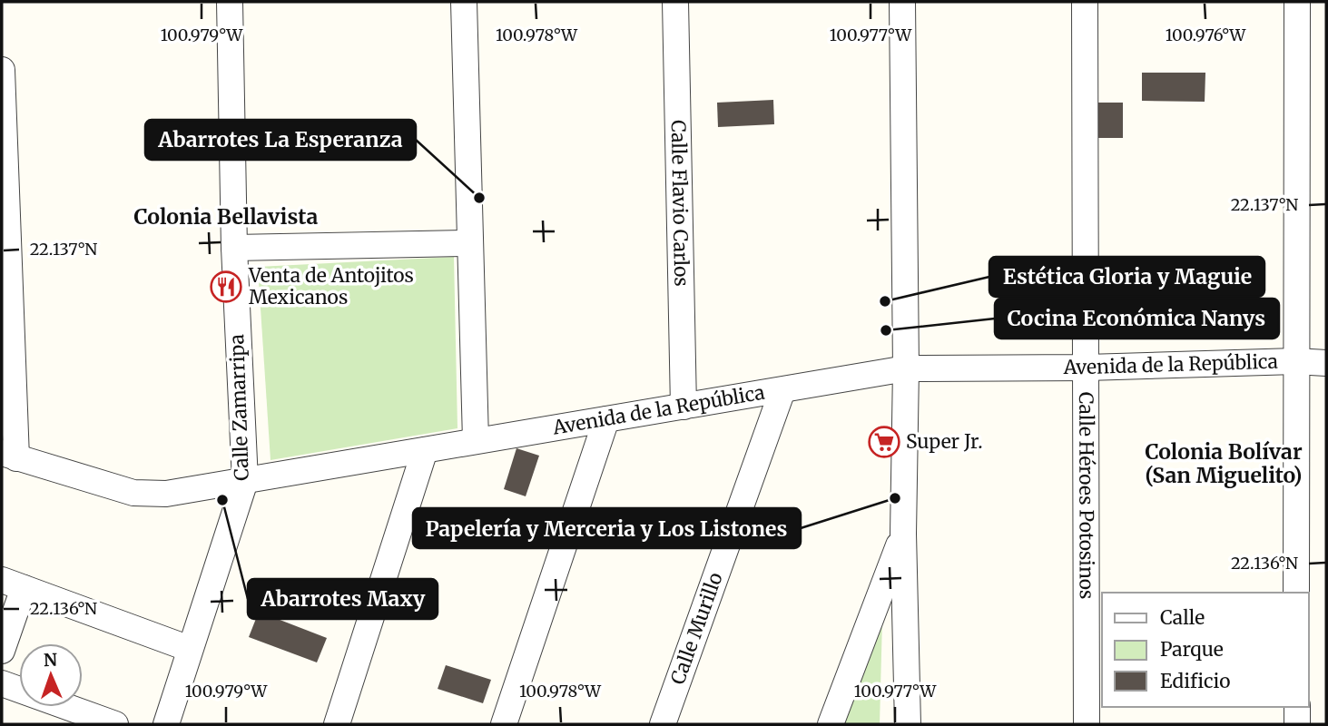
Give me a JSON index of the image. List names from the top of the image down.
{
  "streets": {
    "street": [
      "Calle Flavio Carlos",
      "Avenida de la República",
      "Calle Zamarripa",
      "Calle Héroes Potosinos",
      "Calle Murillo"
    ]
  },
  "crossings": [
    ["Calle Flavio Carlos", "Avenida de la República"],
    ["Avenida de la República", "Calle Zamarripa"],
    ["Avenida de la República", "Calle Héroes Potosinos"],
    ["Avenida de la República", "Calle Murillo"]
  ],
  "districts": ["Colonia Bellavista", "Colonia Bolívar (San Miguelito)"],
  "places": {
    "other": [
      "Abarrotes La Esperanza",
      "Estética Gloria y Maguie",
      "Cocina Económica Nanys",
      "Papelería y Merceria y Los Listones",
      "Abarrotes Maxy"
    ],
    "restaurant": ["Venta de Antojitos Mexicanos"],
    "supermarket": ["Super Jr."]
  },
  "legend": ["Calle", "Parque", "Edificio"],
  "north": "top",
  "coordinates": [
    "100.979°W",
    "100.978°W",
    "100.977°W",
    "100.976°W",
    "22.137°N",
    "22.136°N"
  ]
}
